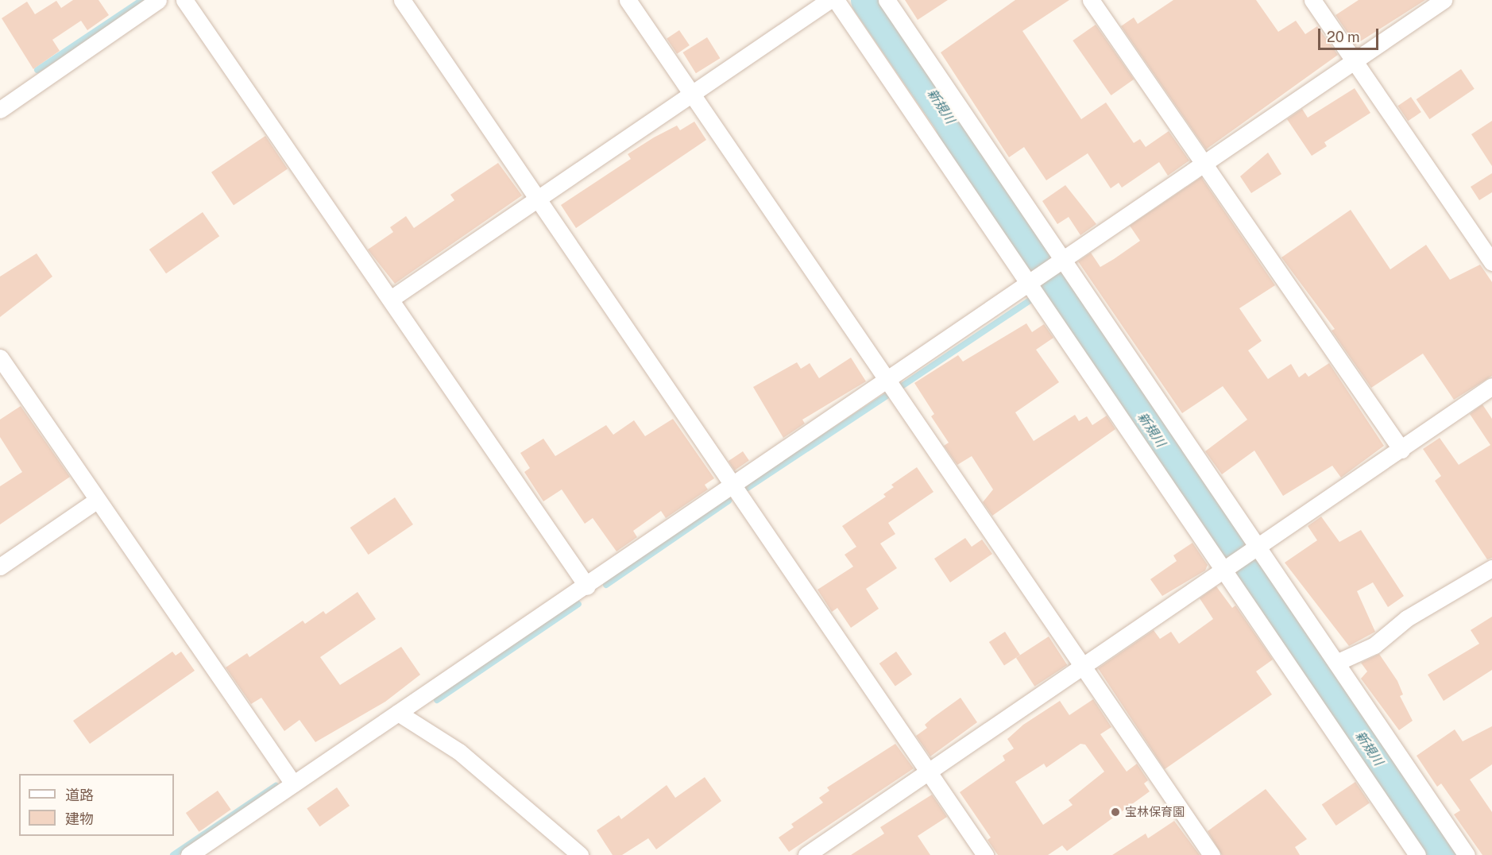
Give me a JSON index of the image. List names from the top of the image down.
{
  "water": ["新規川"],
  "places": ["宝林保育園"],
  "legend": ["道路", "建物"],
  "scale_bar": "20 m"
}
